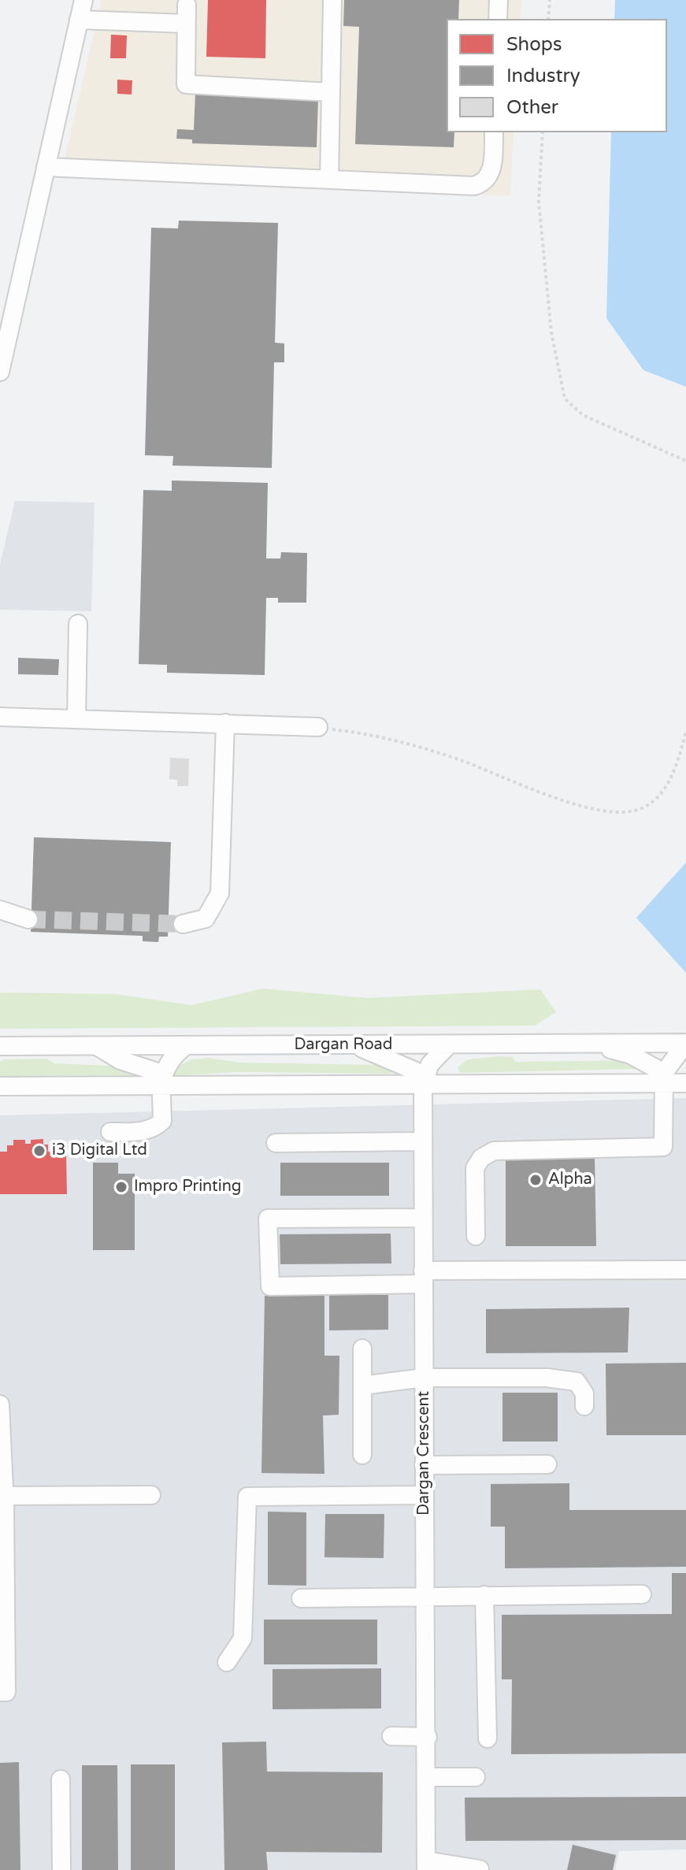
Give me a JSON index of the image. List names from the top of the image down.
{
  "streets": {
    "street": ["Dargan Road", "Dargan Crescent"]
  },
  "places": ["i3 Digital Ltd", "Alpha", "Impro Printing"],
  "legend": ["Shops", "Industry", "Other"]
}
